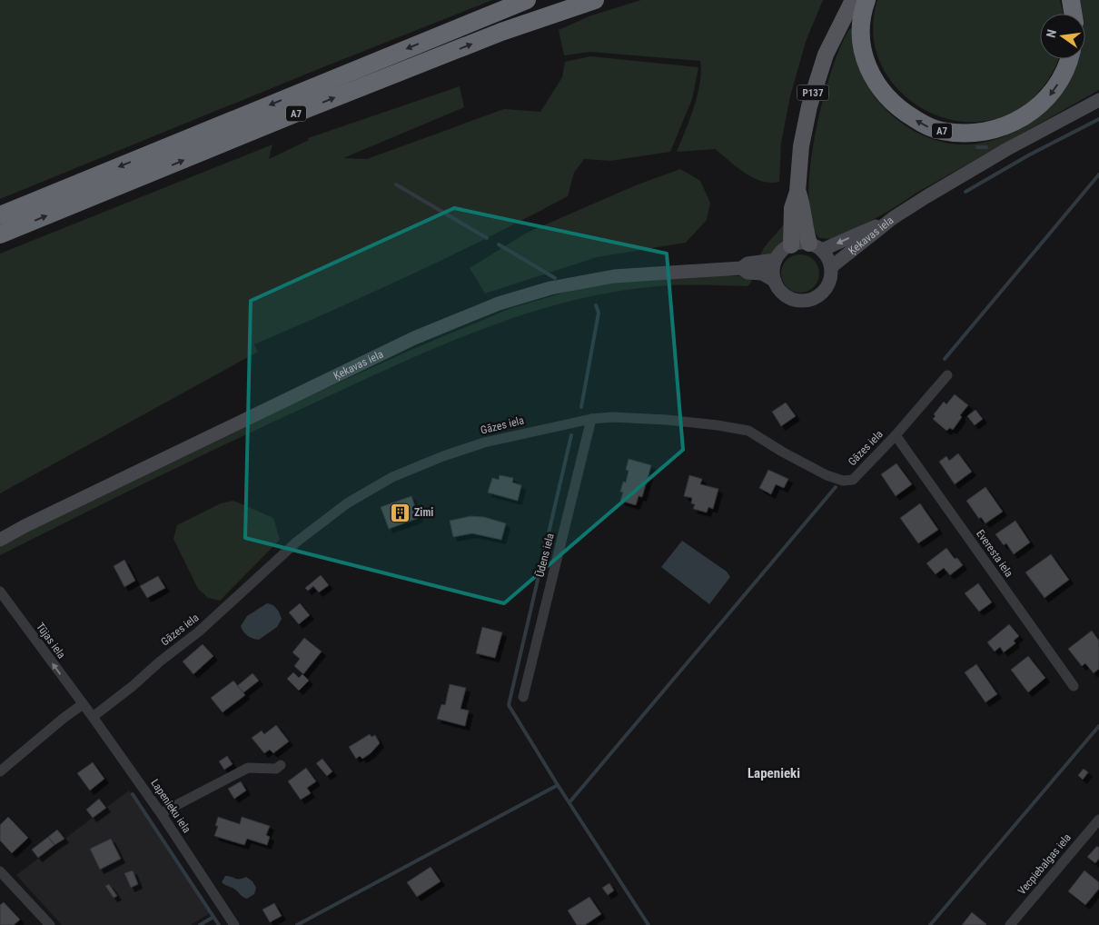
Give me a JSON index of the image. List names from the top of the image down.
{
  "streets": {
    "highway": ["A7"],
    "main road": ["P137", "Ķekavas iela"],
    "street": [
      "Gāzes iela",
      "Everesta iela",
      "Ūdens iela",
      "Tūjas iela",
      "Lapenieku iela",
      "Vecpiebalgas iela"
    ]
  },
  "crossings": [
    ["P137", "Ķekavas iela"],
    ["Gāzes iela", "Everesta iela"],
    ["Gāzes iela", "Ūdens iela"],
    ["Gāzes iela", "Lapenieku iela"],
    ["Tūjas iela", "Lapenieku iela"]
  ],
  "one_way": ["Tūjas iela"],
  "districts": ["Lapenieki"],
  "places": {
    "building": ["Zimi"]
  },
  "north": "left"
}
